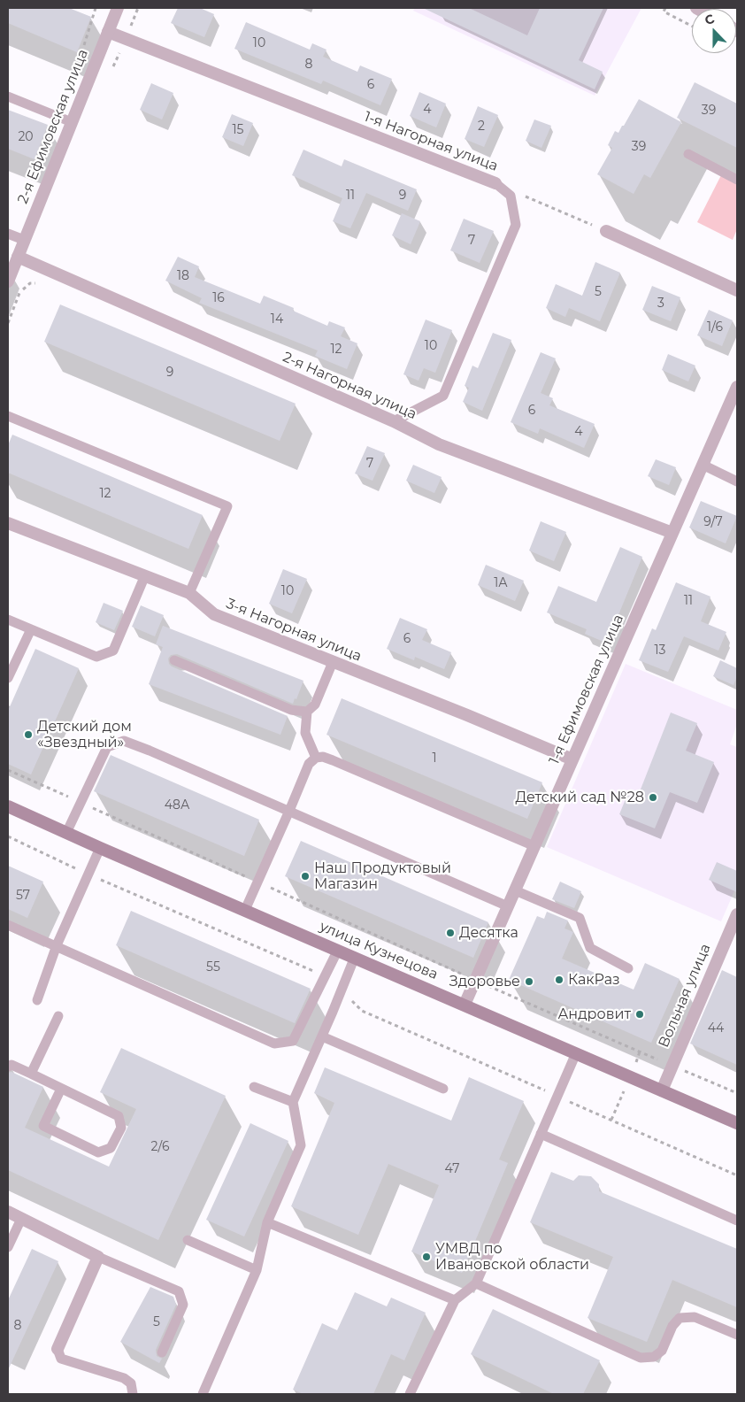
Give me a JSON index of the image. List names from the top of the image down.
{
  "streets": {
    "main road": ["улица Кузнецова"],
    "street": [
      "2-я Ефимовская улица",
      "1-я Нагорная улица",
      "2-я Нагорная улица",
      "3-я Нагорная улица",
      "1-я Ефимовская улица",
      "Вольная улица"
    ]
  },
  "crossings": [
    ["2-я Ефимовская улица", "1-я Нагорная улица"],
    ["2-я Ефимовская улица", "2-я Нагорная улица"],
    ["2-я Нагорная улица", "1-я Ефимовская улица"],
    ["3-я Нагорная улица", "1-я Ефимовская улица"],
    ["1-я Ефимовская улица", "улица Кузнецова"],
    ["улица Кузнецова", "Вольная улица"]
  ],
  "places": [
    "Детский дом «Звездный»",
    "Детский сад №28",
    "Наш Продуктовый Магазин",
    "Десятка",
    "КакРаз",
    "Здоровье",
    "Андровит",
    "УМВД по Ивановской области"
  ],
  "house_numbers": [
    "10",
    "8",
    "6",
    "4",
    "39",
    "2",
    "15",
    "20",
    "39",
    "11",
    "9",
    "7",
    "18",
    "5",
    "16",
    "3",
    "14",
    "1/6",
    "10",
    "12",
    "9",
    "6",
    "4",
    "7",
    "12",
    "9/7",
    "1А",
    "10",
    "11",
    "6",
    "13",
    "1",
    "48А",
    "57",
    "55",
    "44",
    "2/6",
    "47",
    "5",
    "8"
  ],
  "north": "top"
}
